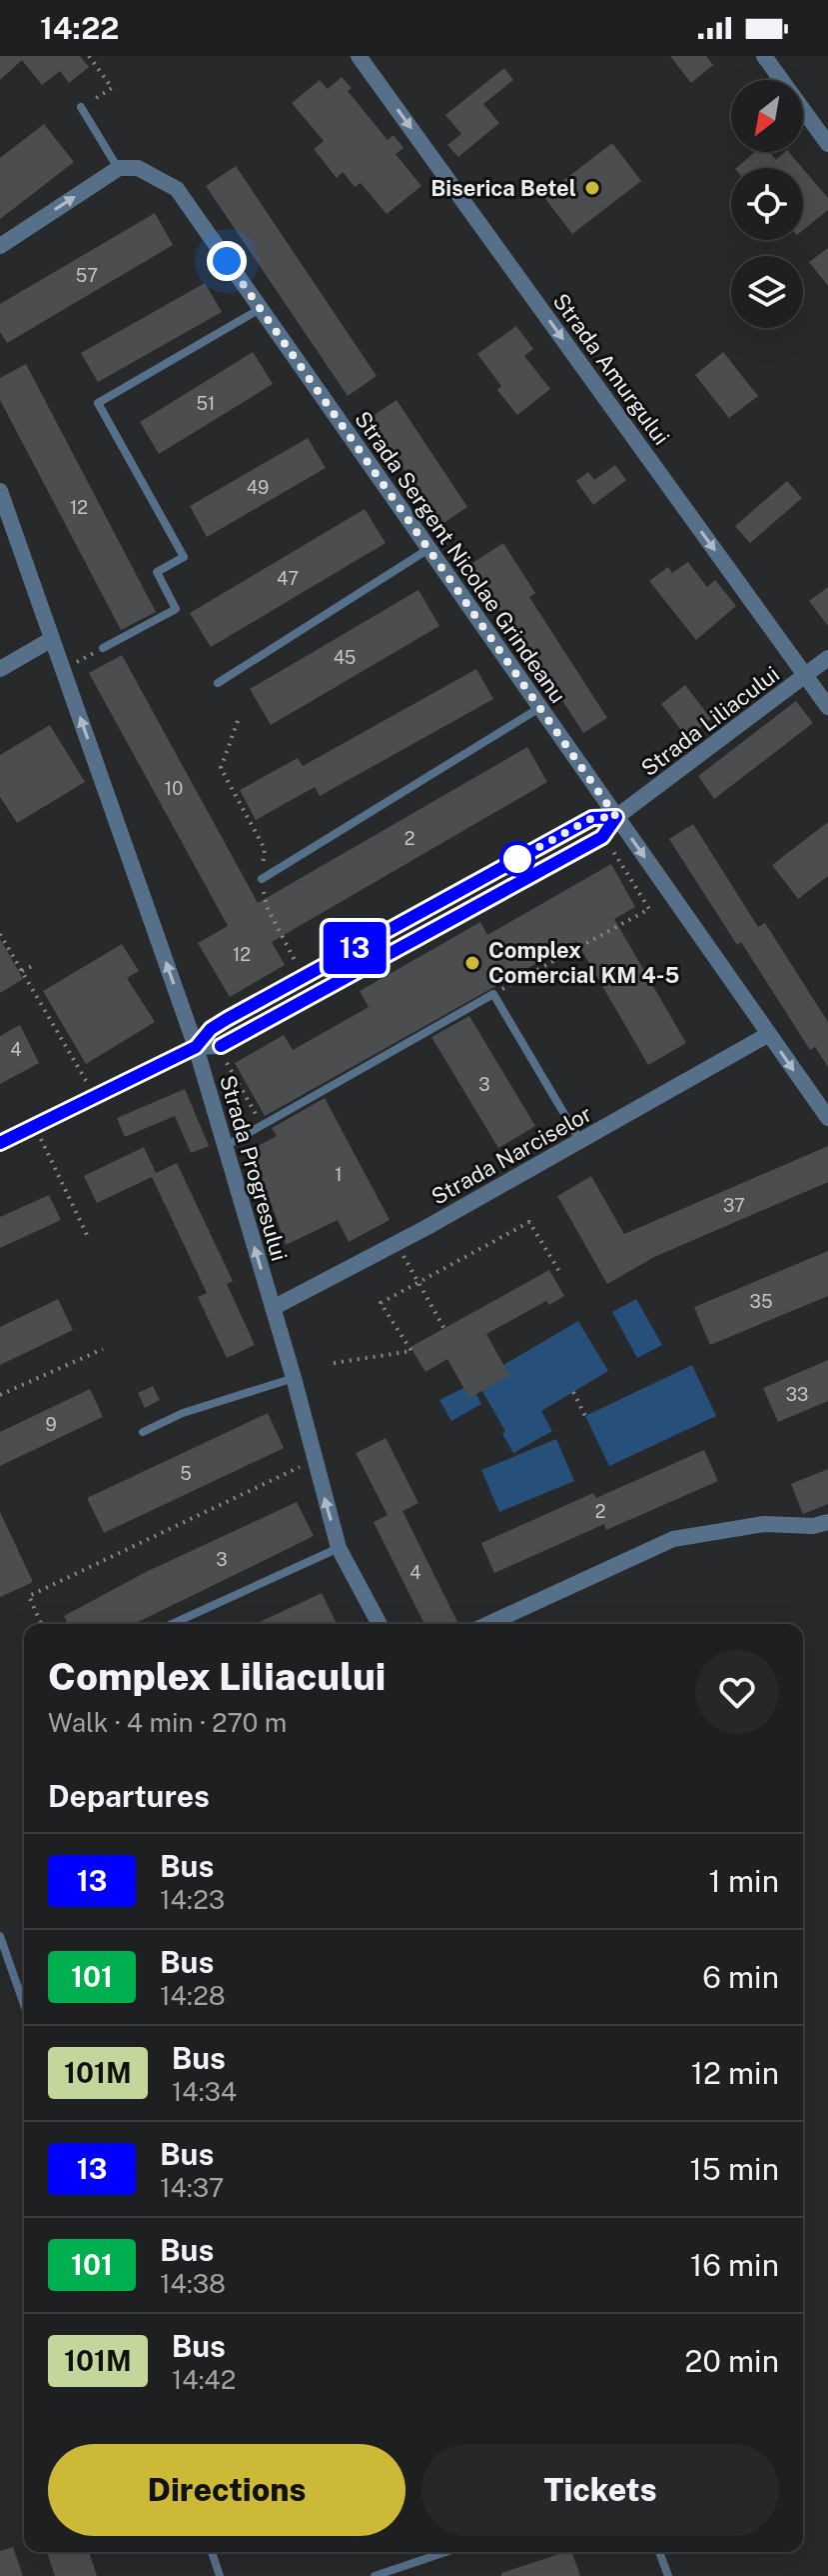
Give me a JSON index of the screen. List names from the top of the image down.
{
  "streets": {
    "street": [
      "Strada Amurgului",
      "Strada Sergent Nicolae Grindeanu",
      "Strada Liliacului",
      "Strada Narciselor",
      "Strada Progresului"
    ]
  },
  "crossings": [
    ["Strada Amurgului", "Strada Liliacului"],
    ["Strada Sergent Nicolae Grindeanu", "Strada Liliacului"],
    ["Strada Sergent Nicolae Grindeanu", "Strada Narciselor"],
    ["Strada Liliacului", "Strada Progresului"],
    ["Strada Narciselor", "Strada Progresului"]
  ],
  "one_way": ["Strada Amurgului", "Strada Progresului"],
  "places": ["Biserica Betel", "Complex Comercial KM 4-5"],
  "lines": ["bus line 13"],
  "house_numbers": [
    "57",
    "51",
    "49",
    "12",
    "47",
    "45",
    "10",
    "2",
    "12",
    "4",
    "3",
    "1",
    "37",
    "35",
    "33",
    "9",
    "5",
    "2",
    "3",
    "4"
  ],
  "north": "bottom left",
  "page": {
    "status": "14:22",
    "on_map": "13",
    "heading": [
      ["Complex Liliacului", "Walk · 4 min · 270 m"],
      "Departures"
    ],
    "list": [
      {
        "mark": "13",
        "name": "Bus",
        "note": "14:23",
        "value": "1 min"
      },
      {
        "mark": "101",
        "name": "Bus",
        "note": "14:28",
        "value": "6 min"
      },
      {
        "mark": "101M",
        "name": "Bus",
        "note": "14:34",
        "value": "12 min"
      },
      {
        "mark": "13",
        "name": "Bus",
        "note": "14:37",
        "value": "15 min"
      },
      {
        "mark": "101",
        "name": "Bus",
        "note": "14:38",
        "value": "16 min"
      },
      {
        "mark": "101M",
        "name": "Bus",
        "note": "14:42",
        "value": "20 min"
      }
    ],
    "buttons": ["Directions", "Tickets"]
  }
}
